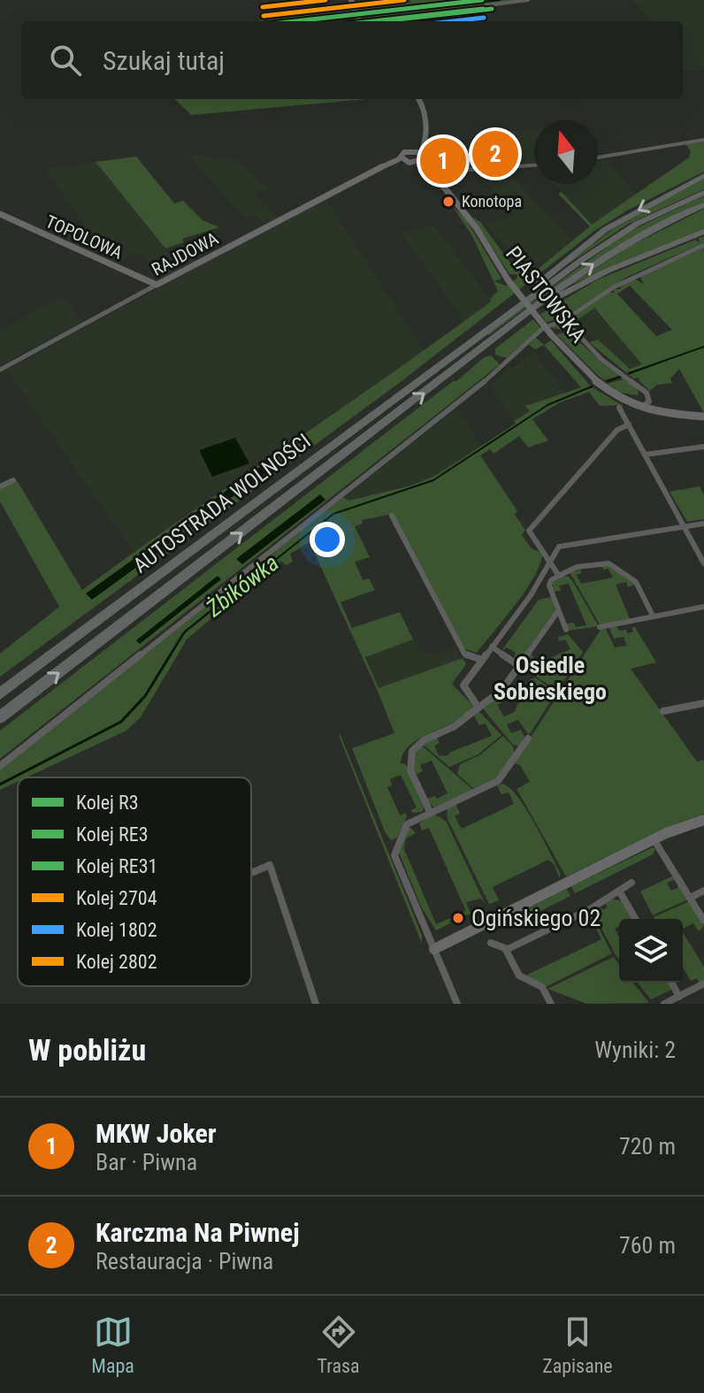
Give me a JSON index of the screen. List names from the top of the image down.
{
  "streets": {
    "highway": ["AUTOSTRADA WOLNOŚCI"],
    "street": ["TOPOLOWA", "RAJDOWA", "PIASTOWSKA"]
  },
  "crossings": [
    ["TOPOLOWA", "RAJDOWA"],
    ["RAJDOWA", "PIASTOWSKA"]
  ],
  "districts": ["Osiedle Sobieskiego"],
  "water": ["Żbikówka"],
  "places": ["Konotopa", "Ogińskiego 02"],
  "lines": [
    "rail line R3",
    "rail line 2704",
    "rail line 2802",
    "rail line RE3",
    "rail line RE31",
    "rail line 1802"
  ],
  "legend": [
    "Kolej R3",
    "Kolej RE3",
    "Kolej RE31",
    "Kolej 2704",
    "Kolej 1802",
    "Kolej 2802"
  ],
  "north": "top",
  "page": {
    "search": "Szukaj tutaj",
    "pins": ["2", "1"],
    "heading": ["W pobliżu", "Wyniki: 2"],
    "list": [
      {
        "mark": "1",
        "name": "MKW Joker",
        "note": "Bar · Piwna",
        "value": "720 m"
      },
      {
        "mark": "2",
        "name": "Karczma Na Piwnej",
        "note": "Restauracja · Piwna",
        "value": "760 m"
      }
    ],
    "nav": ["Mapa", "Trasa", "Zapisane"]
  }
}
